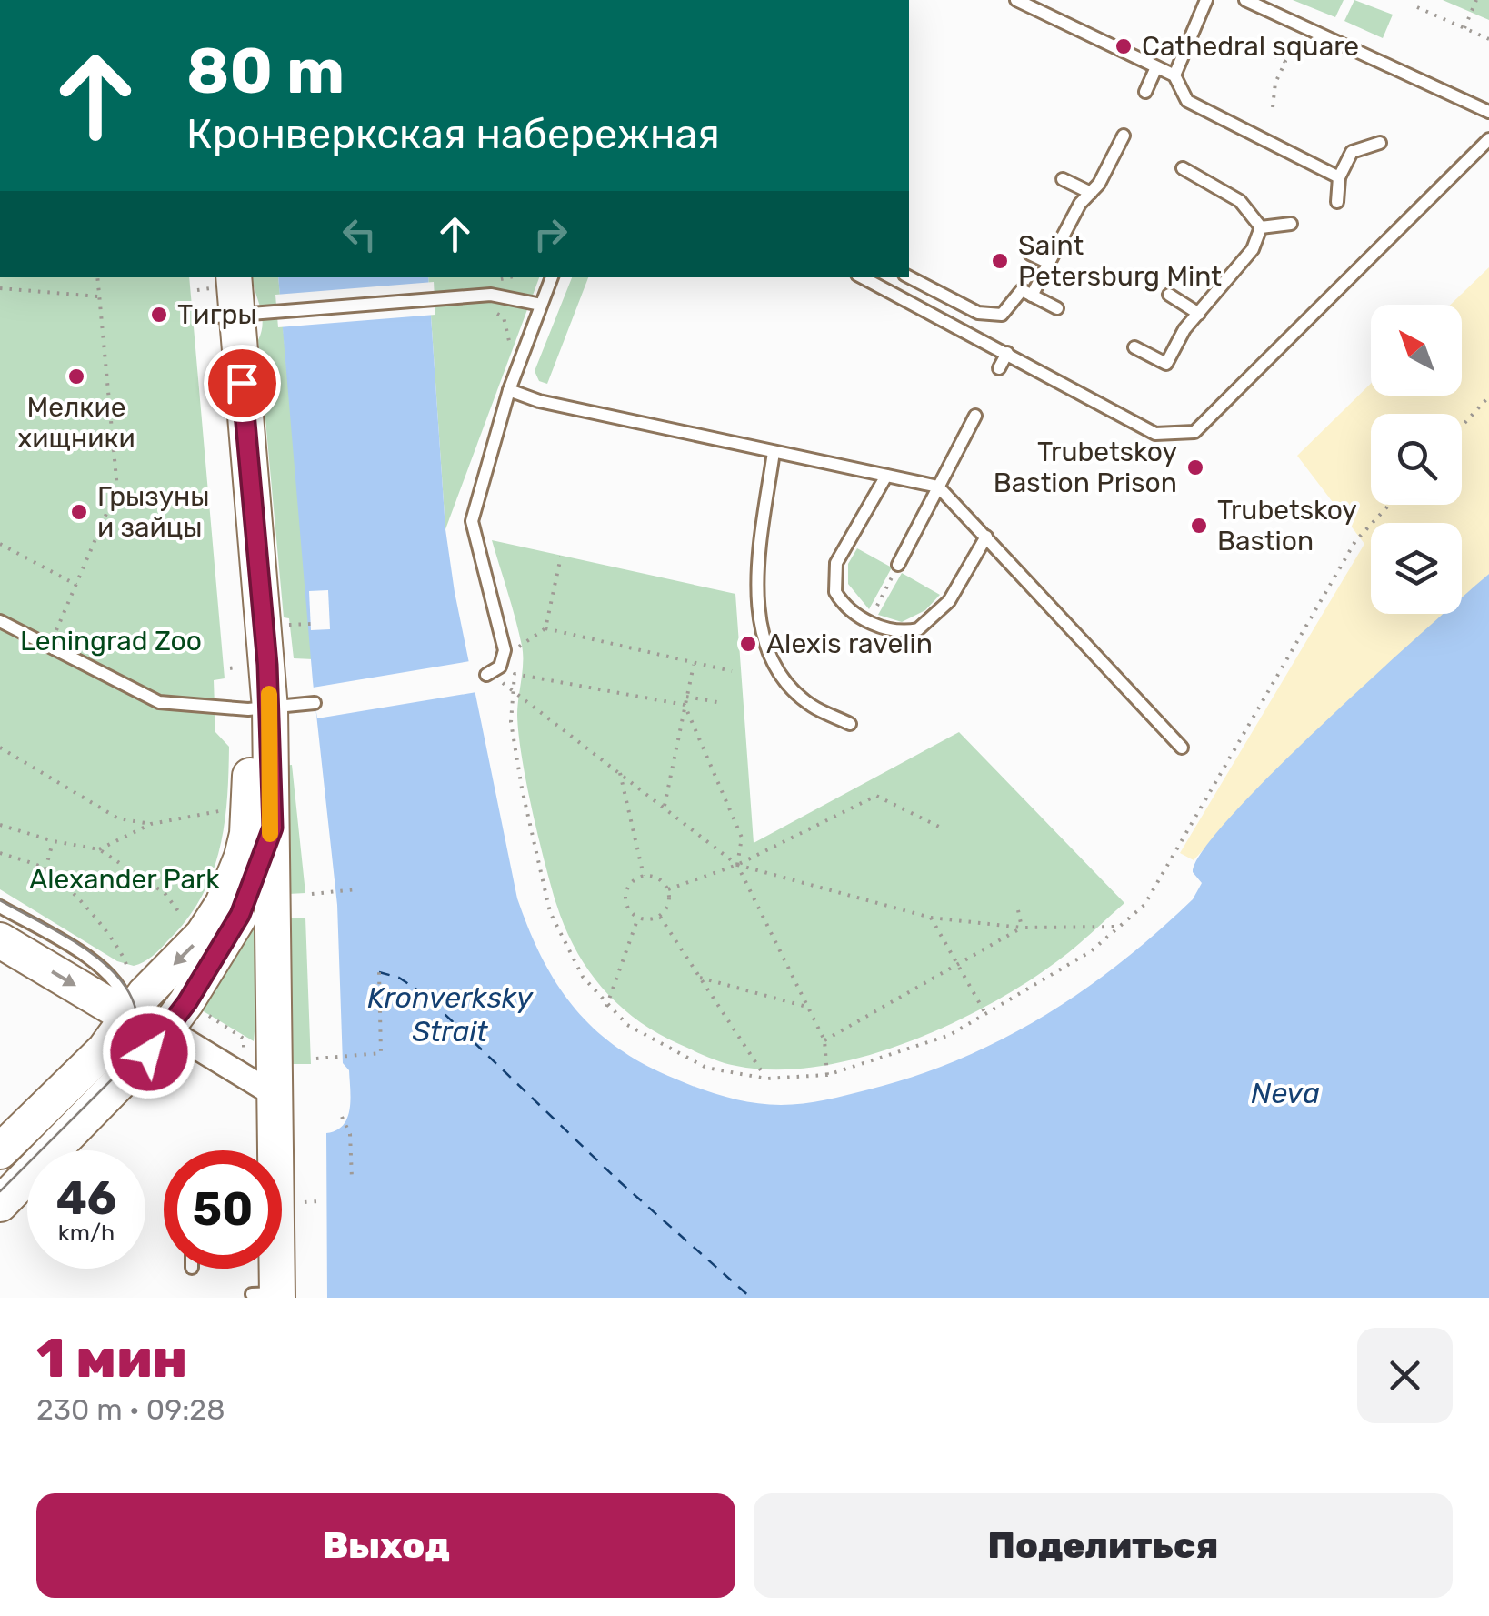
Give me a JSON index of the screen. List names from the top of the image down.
{
  "water": ["Kronverksky Strait", "Neva"],
  "parks": ["Leningrad Zoo", "Alexander Park"],
  "places": [
    "Cathedral square",
    "Saint Petersburg Mint",
    "Тигры",
    "Мелкие хищники",
    "Trubetskoy Bastion Prison",
    "Грызуны и зайцы",
    "Trubetskoy Bastion",
    "Alexis ravelin"
  ],
  "north": "top left",
  "page": {
    "turn": ["80 m", "Кронверкская набережная"],
    "speed": "46 km/h",
    "limit": "50",
    "heading": ["1 мин", "230 m · 09:28"],
    "buttons": ["Выход", "Поделиться"]
  }
}
